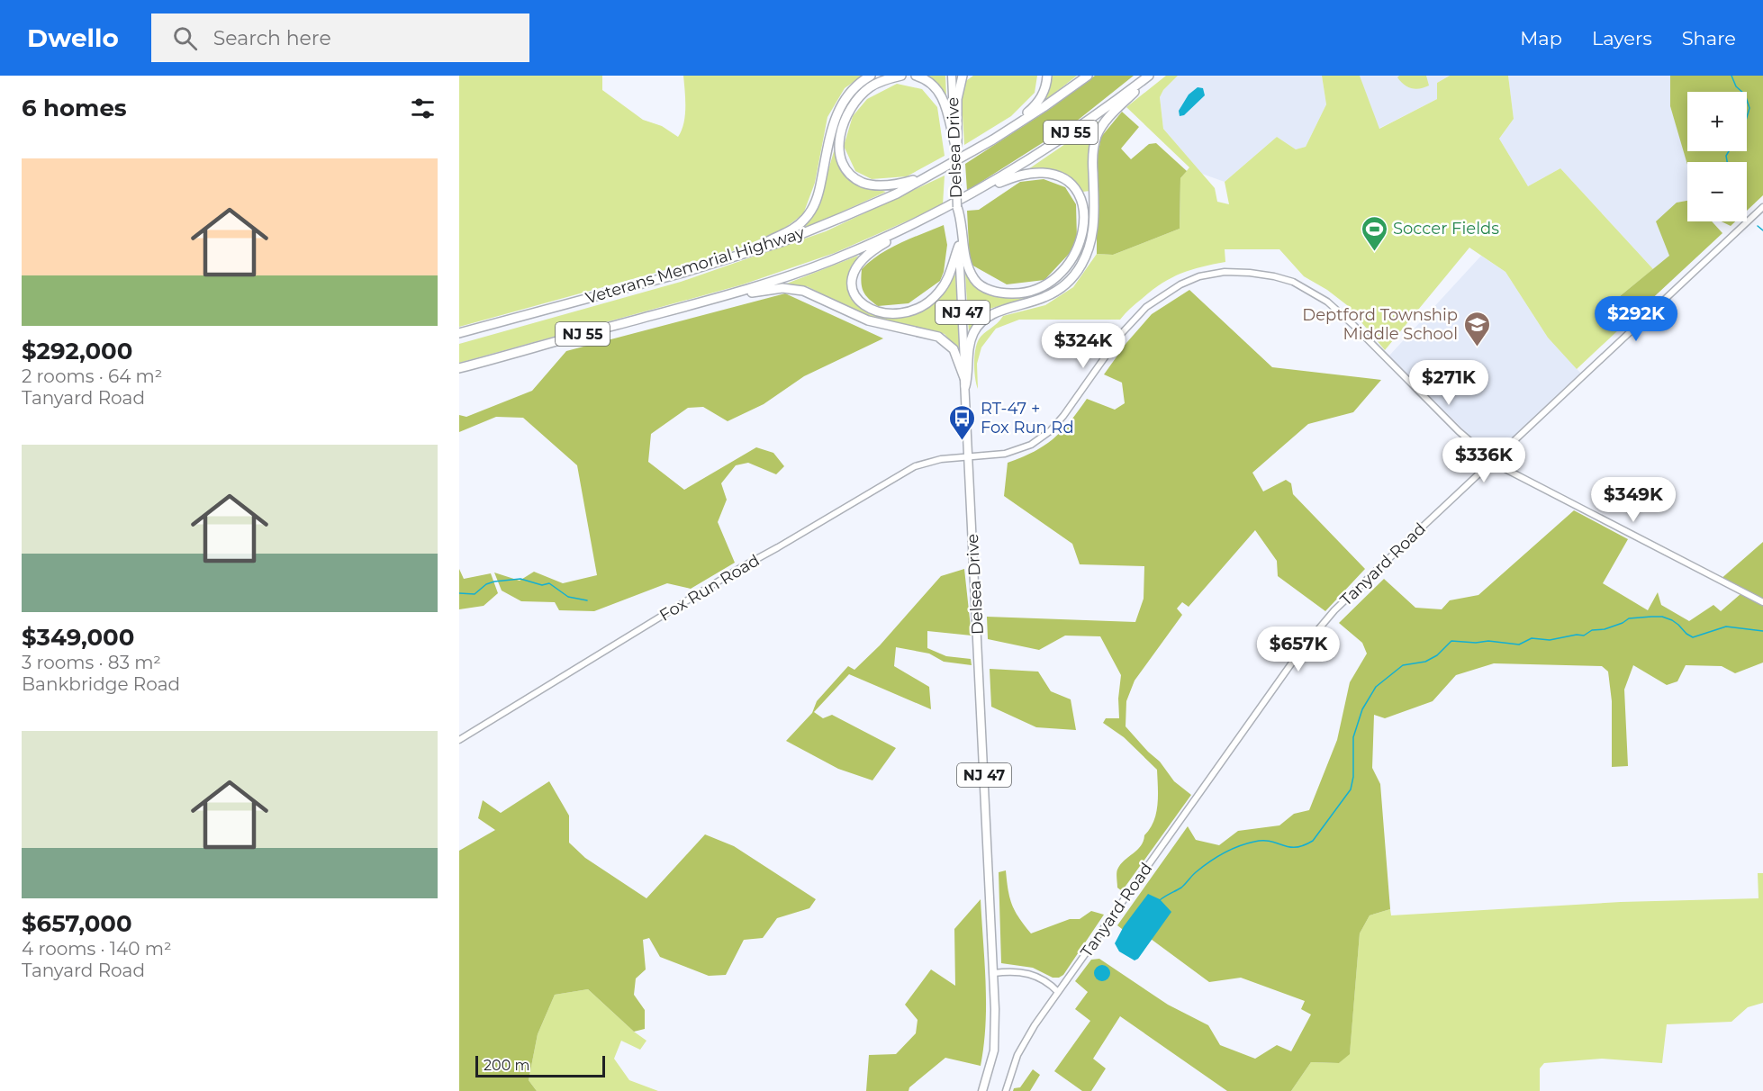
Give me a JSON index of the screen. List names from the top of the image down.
{
  "streets": {
    "highway": ["NJ 55", "Veterans Memorial Highway"],
    "main road": ["Delsea Drive", "NJ 47"],
    "street": ["Tanyard Road", "Fox Run Road"]
  },
  "crossings": [
    ["Delsea Drive", "Fox Run Road"],
    ["Tanyard Road", "Fox Run Road"]
  ],
  "places": {
    "sports": ["Soccer Fields"],
    "school or university": ["Deptford Township Middle School"],
    "bus stop": ["RT-47 + Fox Run Rd"]
  },
  "scale_bar": "200 m",
  "page": {
    "header": "Dwello",
    "search": "Search here",
    "nav": ["Map", "Layers", "Share"],
    "heading": "6 homes",
    "map_buttons": ["+", "−"],
    "list": [
      {
        "name": "$292,000",
        "note": "2 rooms · 64 m² · Tanyard Road"
      },
      {
        "name": "$349,000",
        "note": "3 rooms · 83 m² · Bankbridge Road"
      },
      {
        "name": "$657,000",
        "note": "4 rooms · 140 m² · Tanyard Road"
      }
    ],
    "price": [
      "$292K",
      "$324K",
      "$271K",
      "$336K",
      "$349K",
      "$657K"
    ],
    "scale": "200 m"
  }
}
